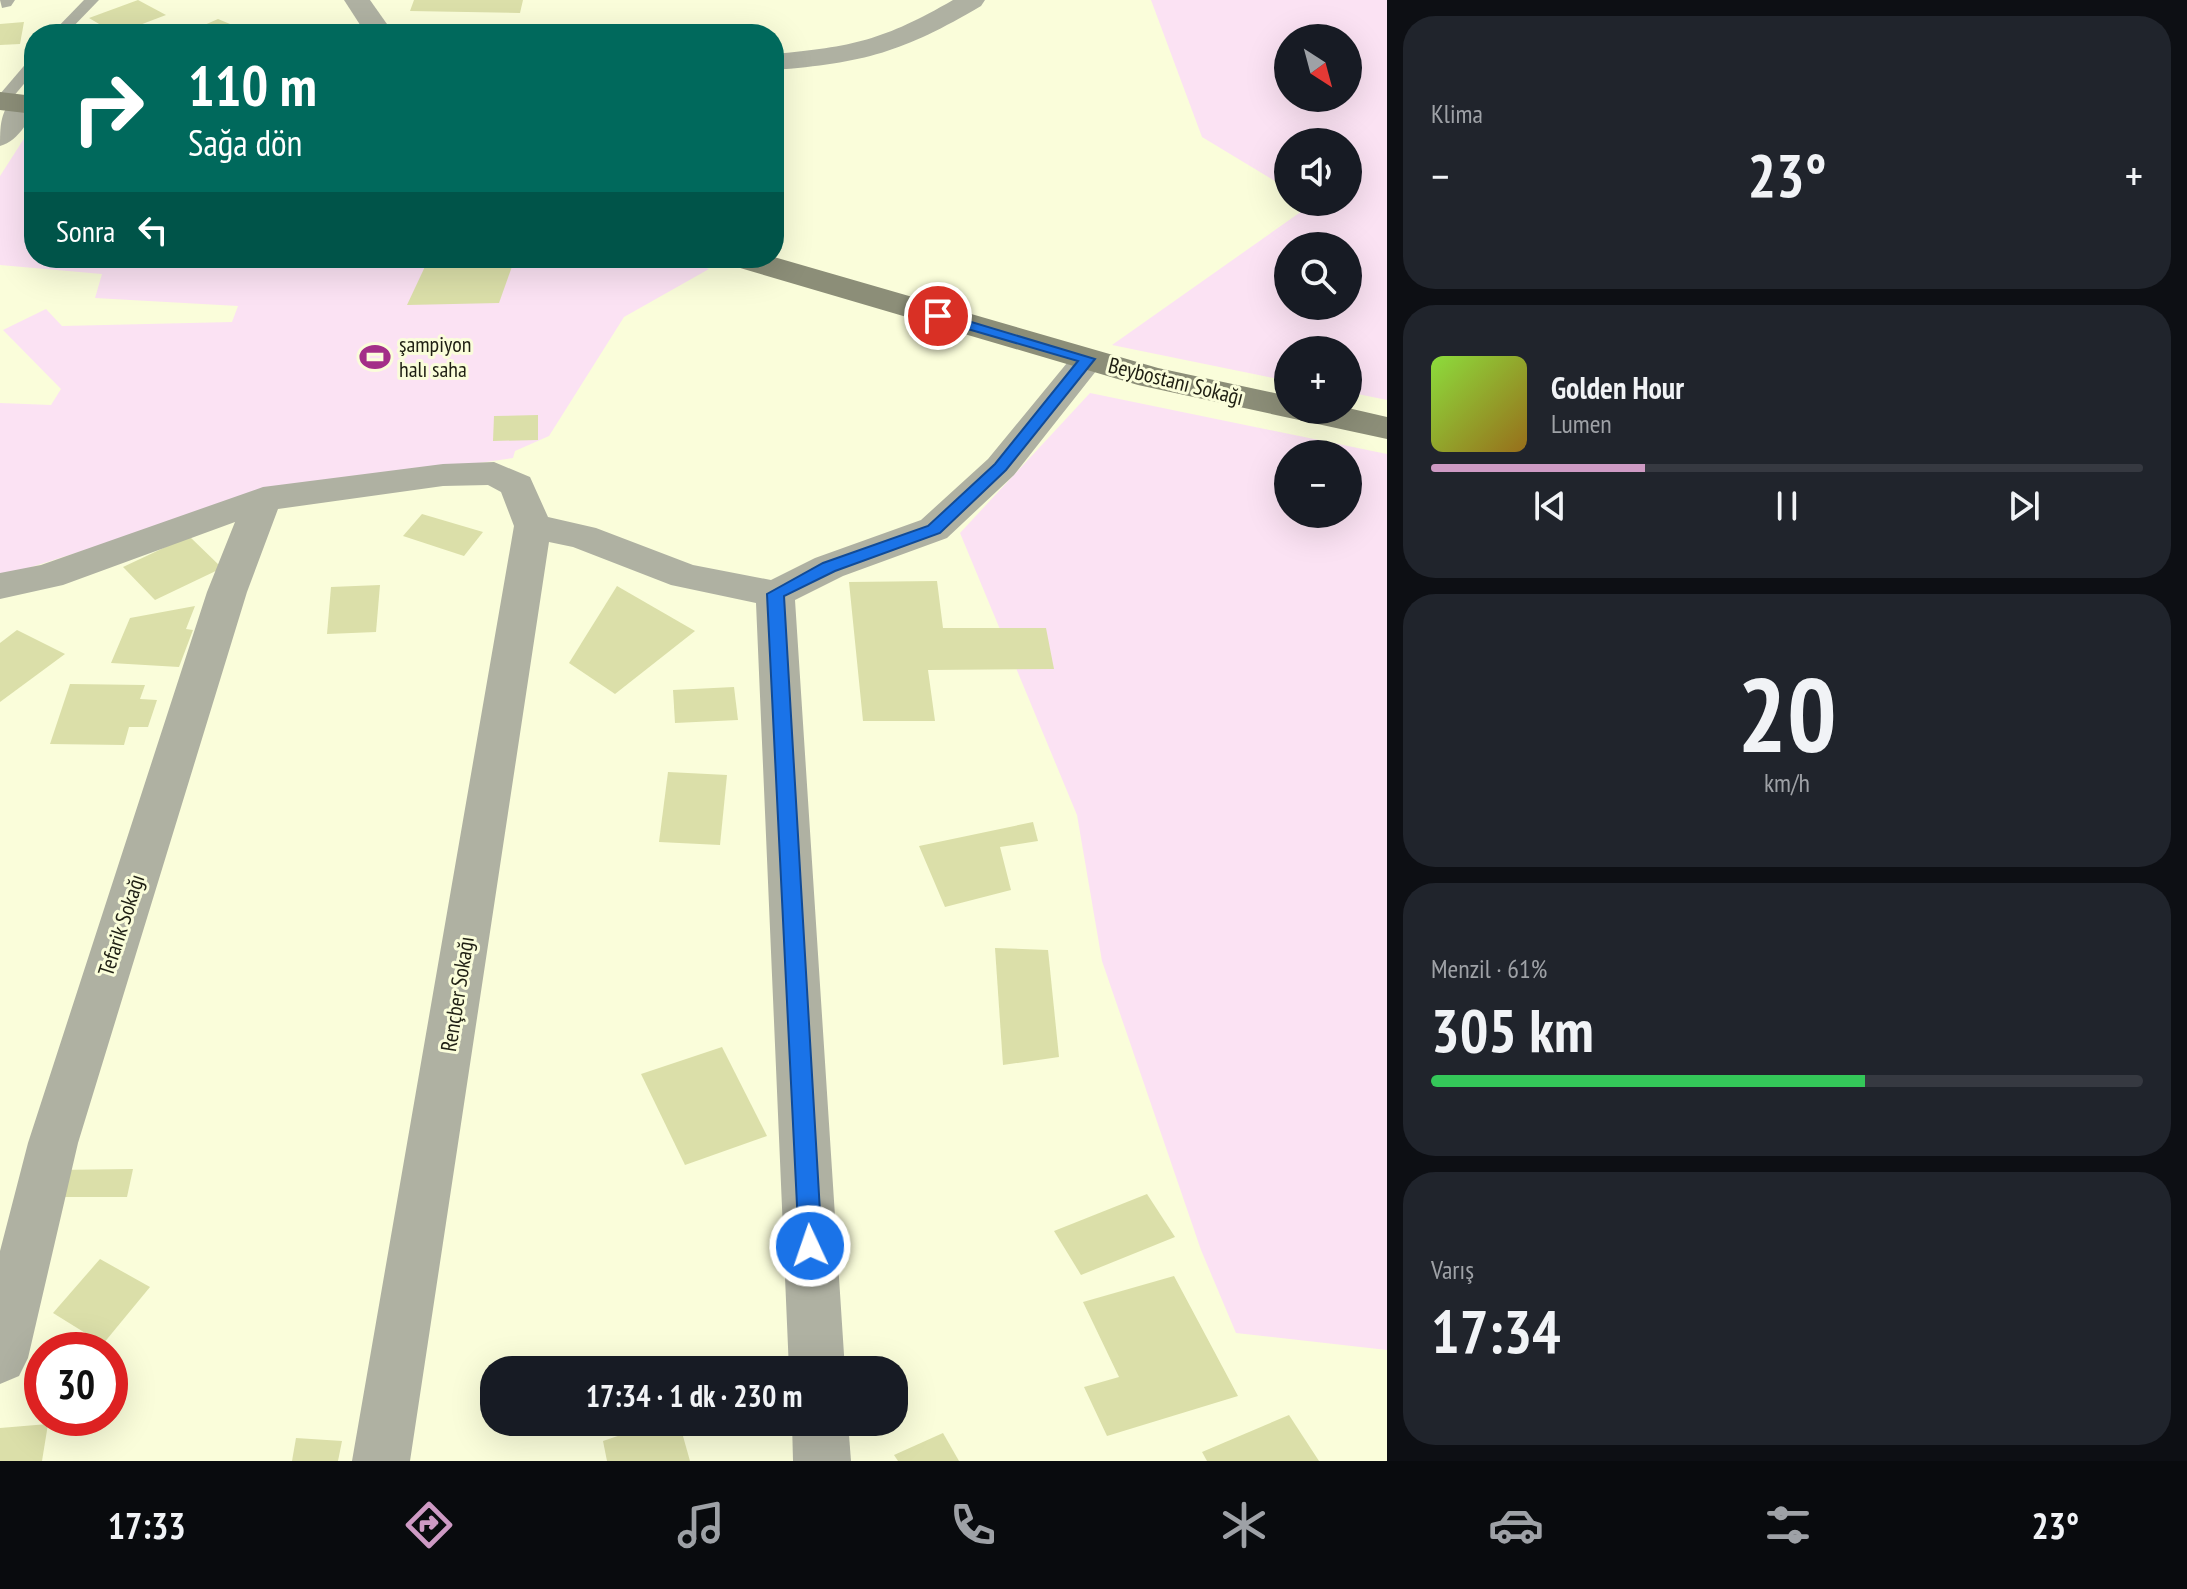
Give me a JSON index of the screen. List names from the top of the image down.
{
  "streets": {
    "street": ["Beybostanı Sokağı", "Tefarik Sokağı", "Rençber Sokağı"]
  },
  "places": {
    "sports": ["şampiyon halı saha"]
  },
  "north": "bottom right",
  "page": {
    "tile": [
      "Klima",
      ["20", "km/h"],
      ["Menzil · 61%", "305 km"],
      ["Varış", "17:34"]
    ],
    "map_buttons": ["+", "−"],
    "turn": ["110 m", "Sağa dön"],
    "heat": ["−", "23°", "+"],
    "then": "Sonra",
    "song": ["Golden Hour", "Lumen"],
    "limit": "30",
    "trip": "17:34 · 1 dk · 230 m",
    "tabs": ["17:33", "23°"]
  }
}
